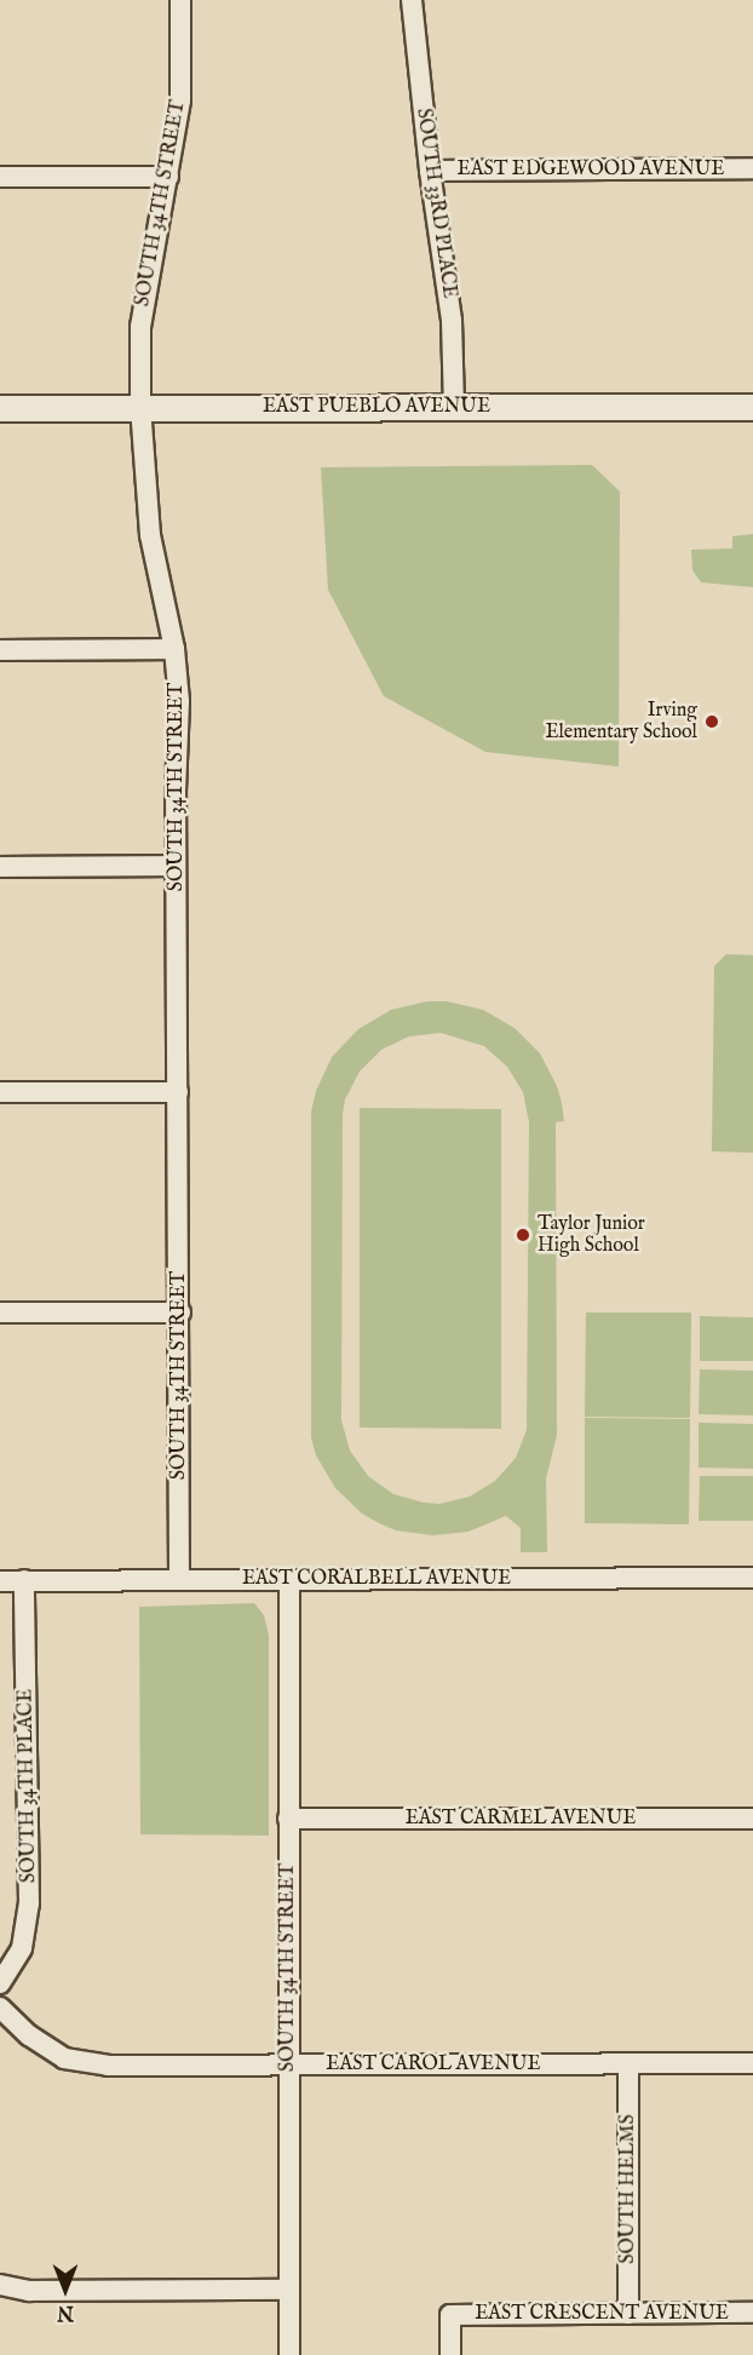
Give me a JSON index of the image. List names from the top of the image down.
{
  "streets": {
    "street": [
      "EAST EDGEWOOD AVENUE",
      "SOUTH 34TH STREET",
      "SOUTH 33RD PLACE",
      "EAST PUEBLO AVENUE",
      "EAST CORALBELL AVENUE",
      "SOUTH 34TH PLACE",
      "EAST CARMEL AVENUE",
      "EAST CAROL AVENUE",
      "SOUTH HELMS",
      "EAST CRESCENT AVENUE"
    ]
  },
  "crossings": [
    ["EAST EDGEWOOD AVENUE", "SOUTH 33RD PLACE"],
    ["SOUTH 34TH STREET", "EAST PUEBLO AVENUE"],
    ["SOUTH 34TH STREET", "EAST CORALBELL AVENUE"],
    ["SOUTH 34TH STREET", "EAST CARMEL AVENUE"],
    ["SOUTH 34TH STREET", "EAST CAROL AVENUE"],
    ["SOUTH 33RD PLACE", "EAST PUEBLO AVENUE"],
    ["EAST CORALBELL AVENUE", "SOUTH 34TH PLACE"],
    ["EAST CAROL AVENUE", "SOUTH HELMS"],
    ["SOUTH HELMS", "EAST CRESCENT AVENUE"]
  ],
  "places": ["Irving Elementary School", "Taylor Junior High School"],
  "north": "bottom"
}
